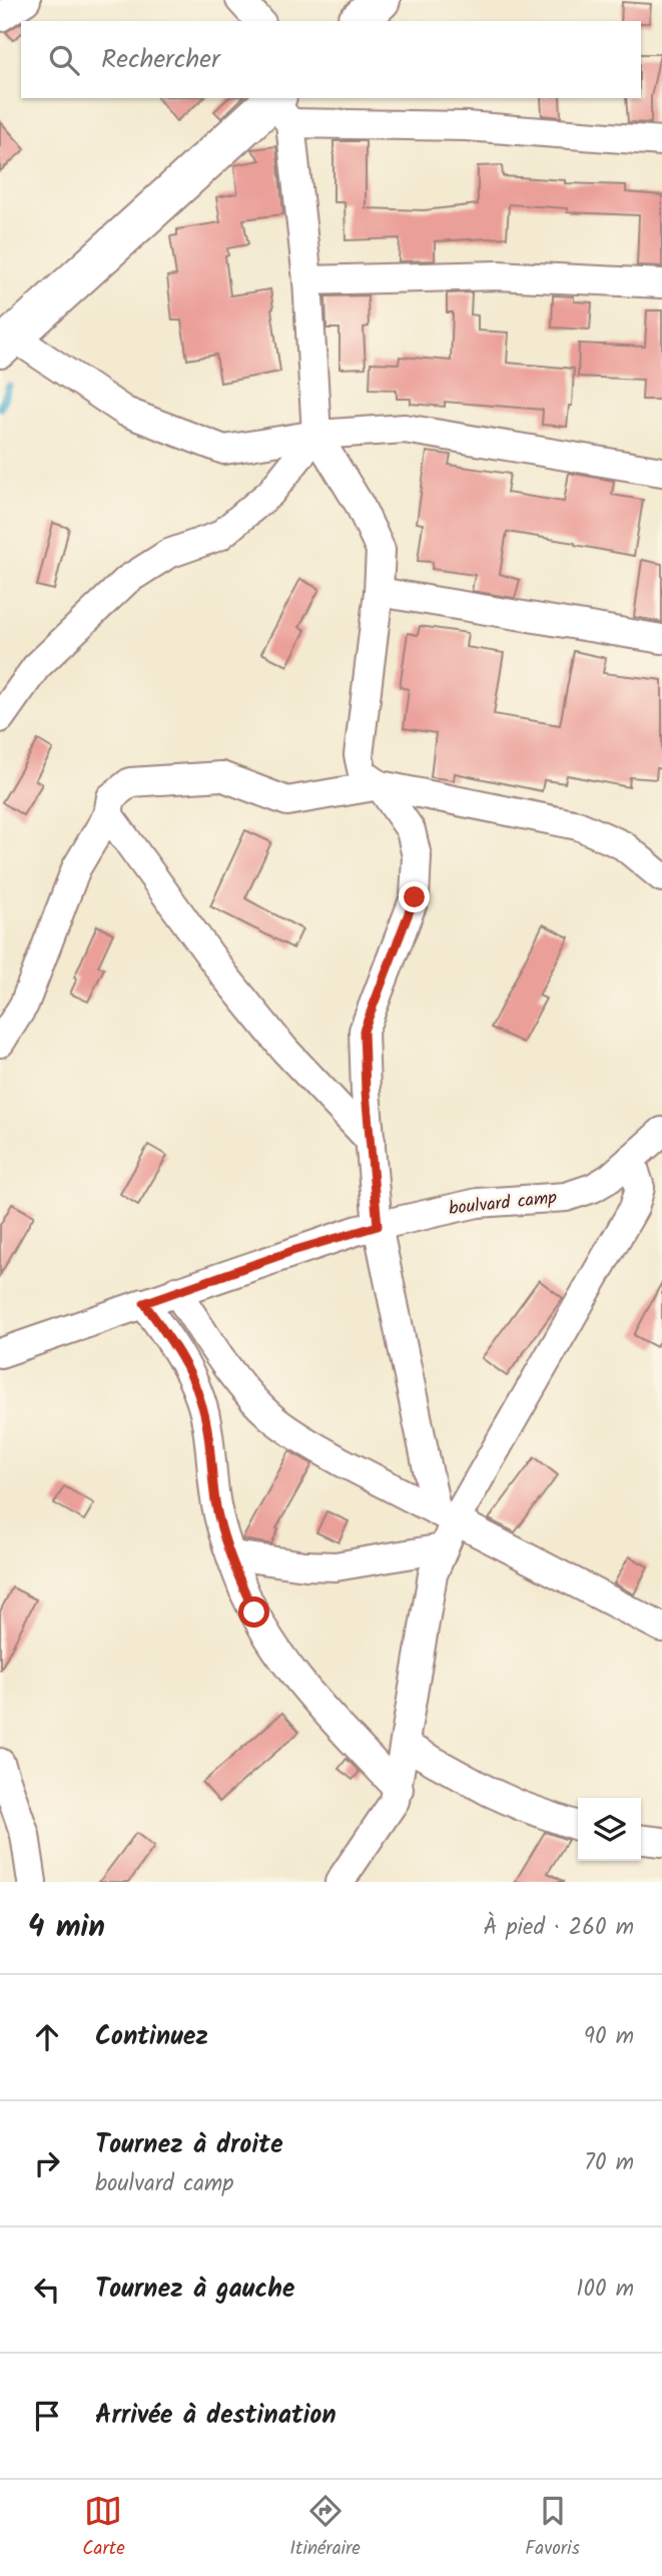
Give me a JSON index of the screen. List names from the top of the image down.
{
  "streets": {
    "street": ["boulvard camp"]
  },
  "page": {
    "search": "Rechercher",
    "heading": ["4 min", "À pied · 260 m"],
    "list": [
      ["Continuez", "90 m"],
      ["Tournez à droite", "boulvard camp", "70 m"],
      ["Tournez à gauche", "100 m"],
      "Arrivée à destination"
    ],
    "nav": ["Carte", "Itinéraire", "Favoris"]
  }
}
